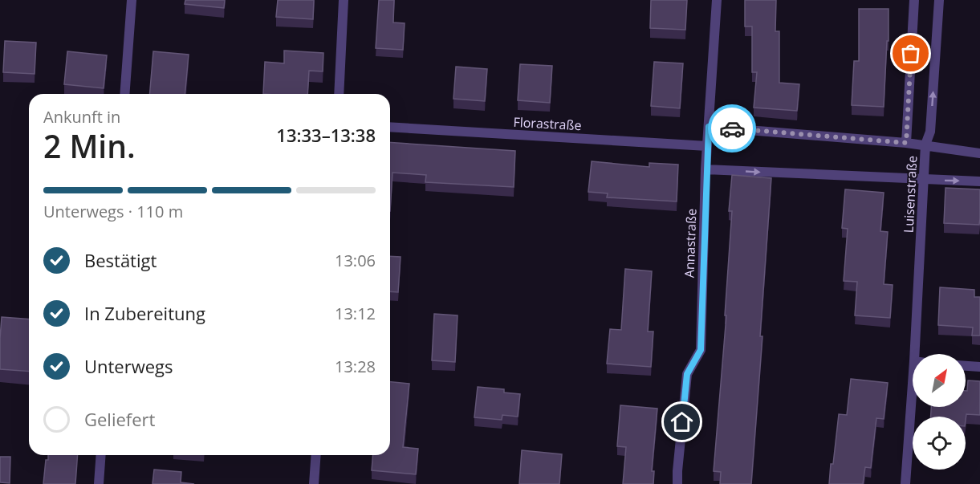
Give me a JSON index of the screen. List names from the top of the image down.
{
  "streets": {
    "street": ["Florastraße", "Luisenstraße", "Annastraße"]
  },
  "crossings": [
    ["Florastraße", "Annastraße"]
  ],
  "north": "top right",
  "page": {
    "heading": ["2 Min.", "Ankunft in", "13:33–13:38"],
    "bar": "Unterwegs · 110 m",
    "list": [
      ["Bestätigt", "13:06"],
      ["In Zubereitung", "13:12"],
      ["Unterwegs", "13:28"],
      "Geliefert"
    ]
  }
}
